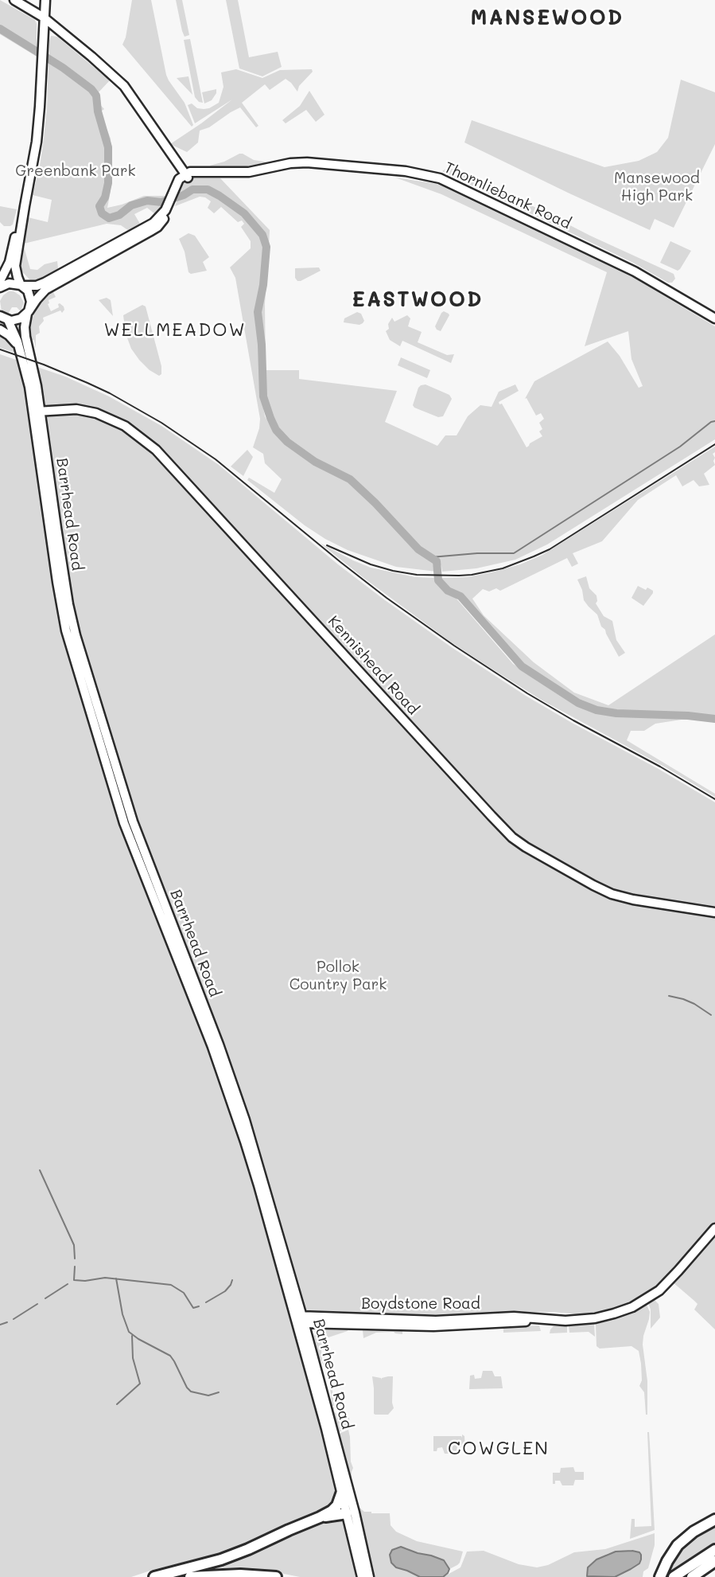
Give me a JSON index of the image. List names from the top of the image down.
{
  "streets": {
    "main road": [
      "Thornliebank Road",
      "Barrhead Road",
      "Kennishead Road",
      "Boydstone Road"
    ]
  },
  "crossings": [
    ["Barrhead Road", "Kennishead Road"],
    ["Barrhead Road", "Boydstone Road"]
  ],
  "districts": [
    "MANSEWOOD",
    "EASTWOOD",
    "WELLMEADOW",
    "COWGLEN"
  ],
  "parks": ["Greenbank Park", "Mansewood High Park", "Pollok Country Park"]
}
